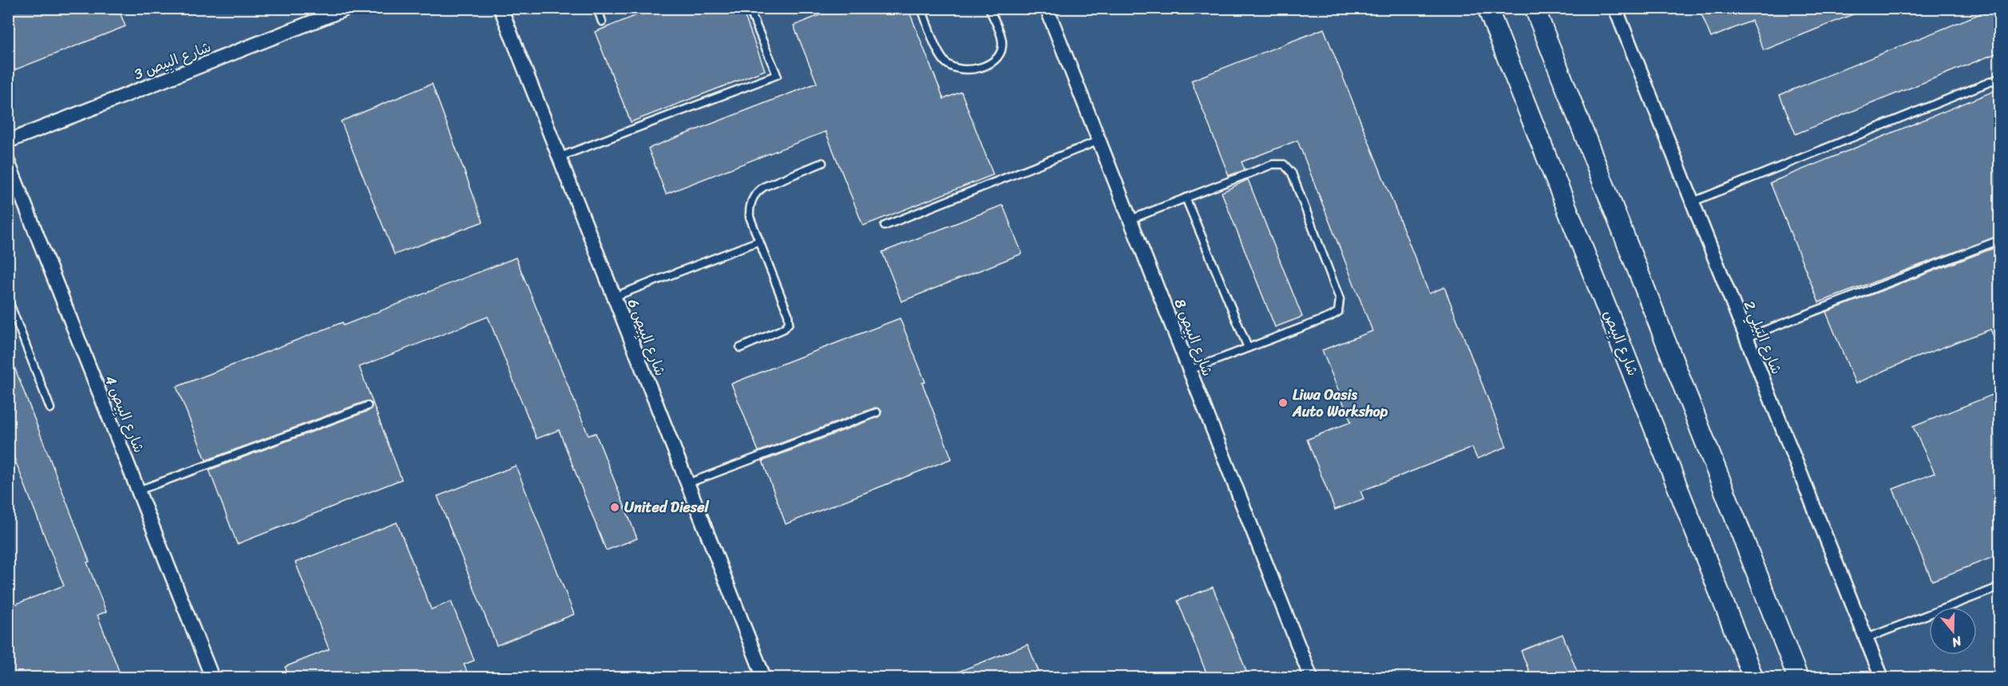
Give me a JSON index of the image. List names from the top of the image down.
{
  "streets": {
    "street": [
      "شارع البِيص 3",
      "شارع البِيص 6",
      "شارع البِيص 8",
      "شارع البَيلِي 2",
      "شارع البِيص",
      "شارع البِيص 4"
    ]
  },
  "places": ["Liwa Oasis Auto Workshop", "United Diesel"],
  "north": "bottom"
}
